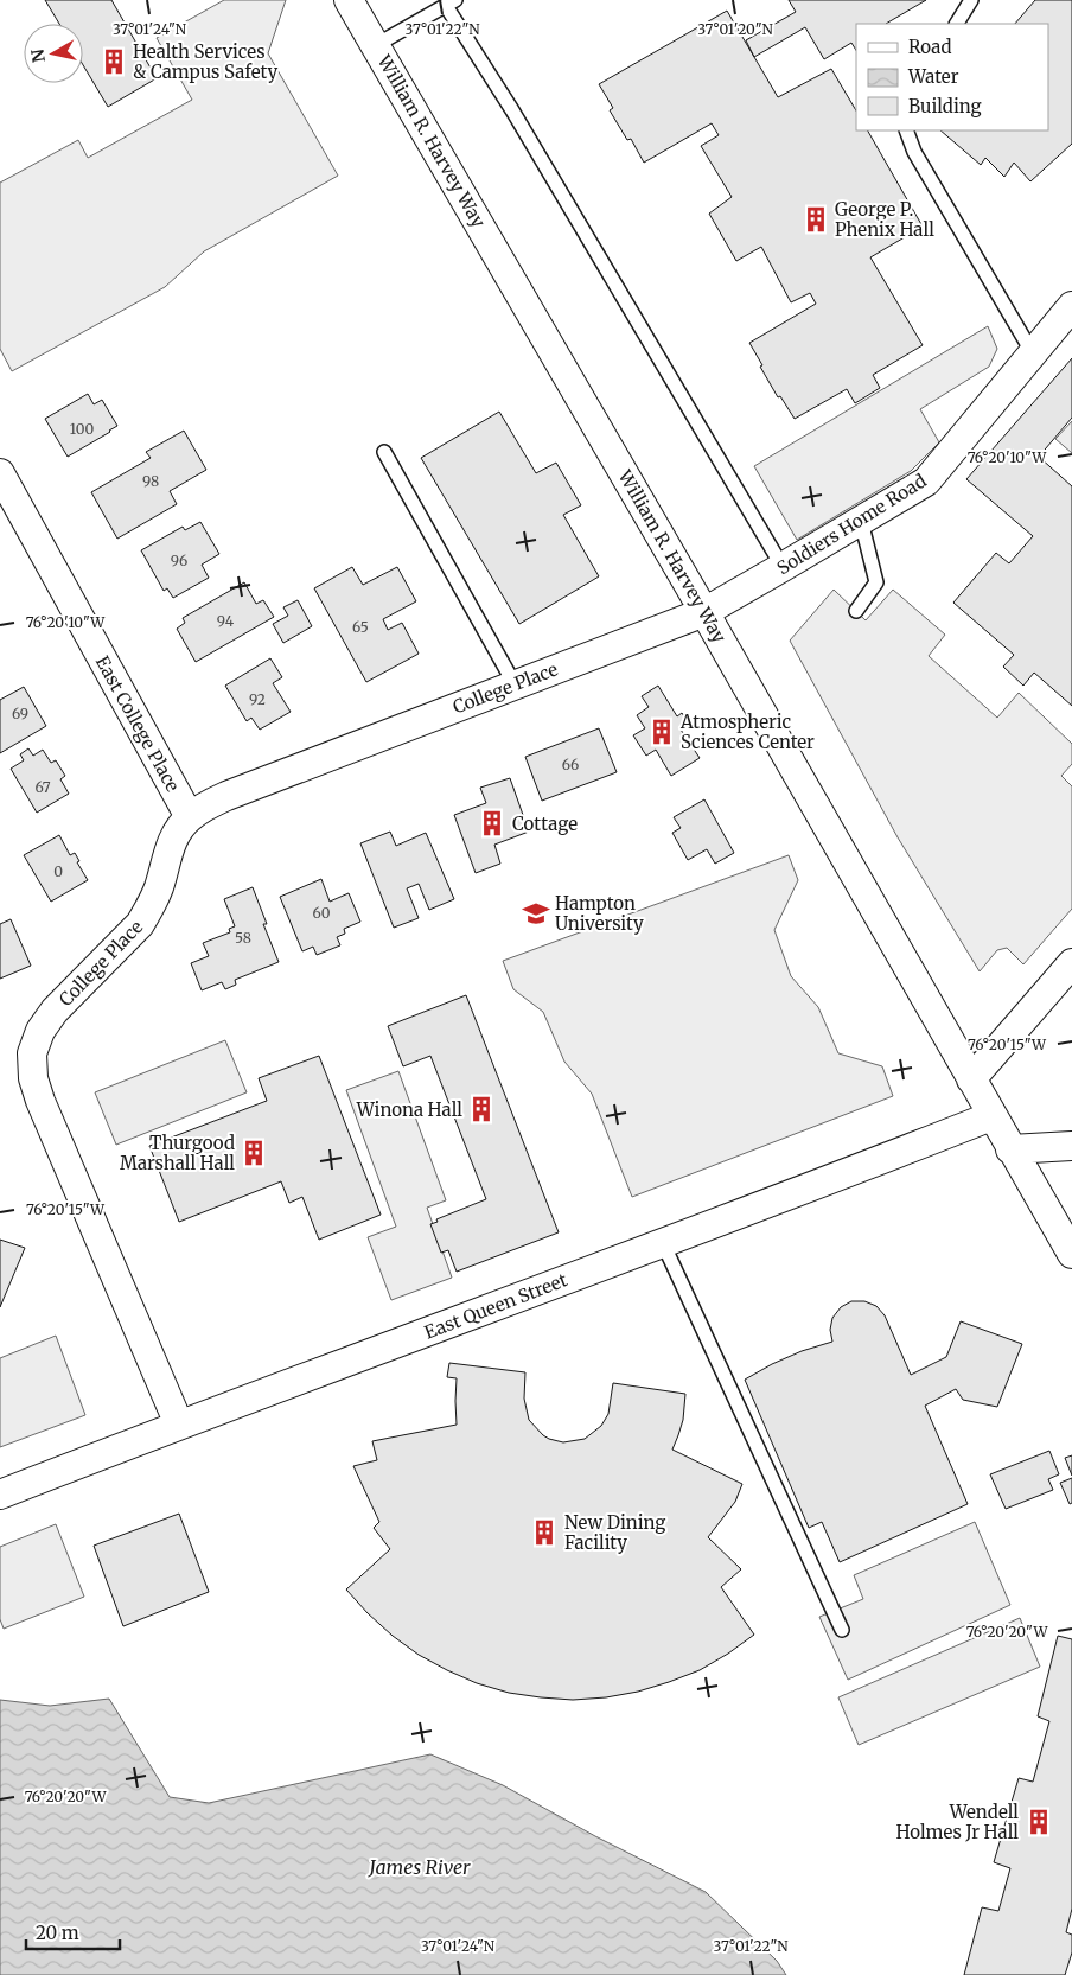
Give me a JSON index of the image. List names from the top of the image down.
{
  "streets": {
    "street": [
      "William R. Harvey Way",
      "Soldiers Home Road",
      "College Place",
      "East College Place",
      "East Queen Street"
    ]
  },
  "crossings": [
    ["William R. Harvey Way", "Soldiers Home Road"],
    ["William R. Harvey Way", "College Place"],
    ["William R. Harvey Way", "East Queen Street"],
    ["Soldiers Home Road", "College Place"],
    ["College Place", "East College Place"],
    ["College Place", "East Queen Street"]
  ],
  "water": ["James River"],
  "places": {
    "building": [
      "Health Services & Campus Safety",
      "George P. Phenix Hall",
      "Atmospheric Sciences Center",
      "Cottage",
      "Winona Hall",
      "Thurgood Marshall Hall",
      "New Dining Facility",
      "Wendell Holmes Jr Hall"
    ],
    "school or university": ["Hampton University"]
  },
  "house_numbers": [
    "100",
    "98",
    "96",
    "94",
    "65",
    "92",
    "69",
    "66",
    "67",
    "0",
    "60",
    "58"
  ],
  "legend": ["Road", "Water", "Building"],
  "scale_bar": "20 m",
  "north": "left",
  "coordinates": [
    "37°01'24\"N",
    "37°01'22\"N",
    "37°01'20\"N",
    "76°20'10\"W",
    "76°20'15\"W",
    "76°20'20\"W"
  ]
}
